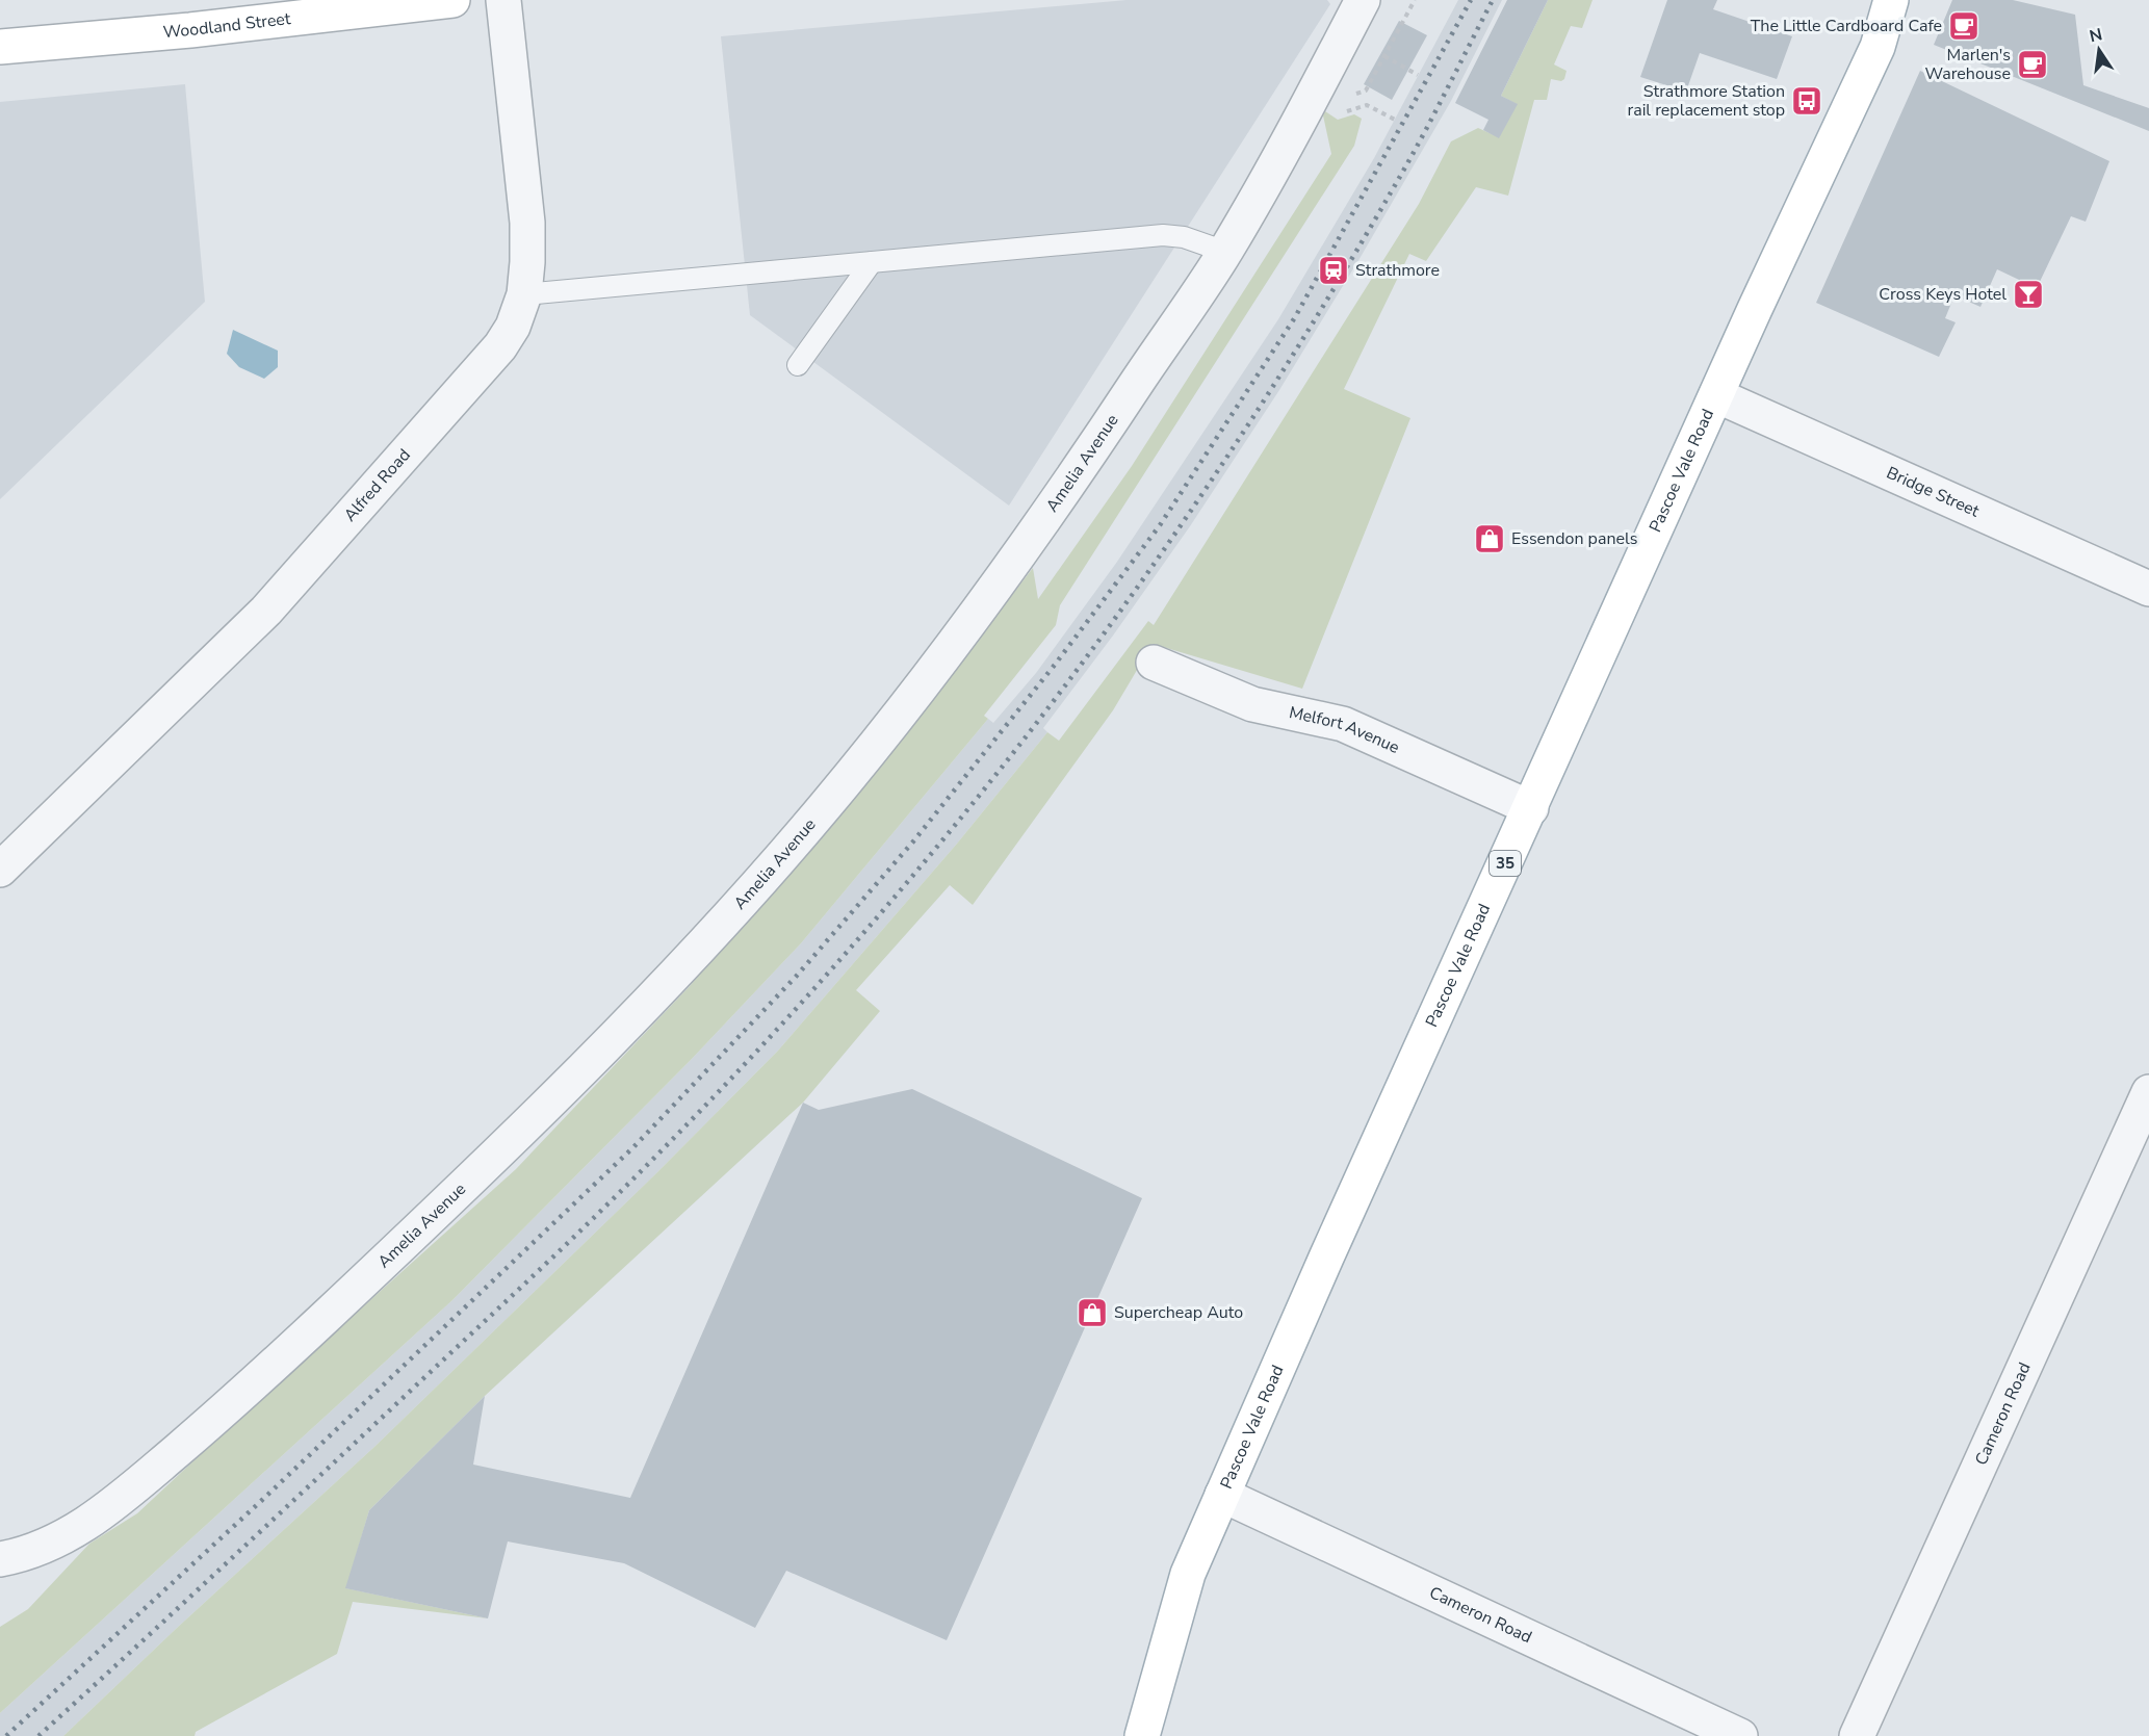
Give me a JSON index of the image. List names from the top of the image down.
{
  "streets": {
    "main road": ["Woodland Street", "Pascoe Vale Road", "35"],
    "street": [
      "Amelia Avenue",
      "Alfred Road",
      "Bridge Street",
      "Melfort Avenue",
      "Cameron Road"
    ]
  },
  "crossings": [
    ["Pascoe Vale Road", "Bridge Street"],
    ["Pascoe Vale Road", "Melfort Avenue"],
    ["Pascoe Vale Road", "Cameron Road"]
  ],
  "places": {
    "cafe": ["The Little Cardboard Cafe", "Marlen's Warehouse"],
    "bus stop": ["Strathmore Station rail replacement stop"],
    "station": ["Strathmore"],
    "bar": ["Cross Keys Hotel"],
    "shop": ["Essendon panels", "Supercheap Auto"]
  },
  "north": "top"
}
